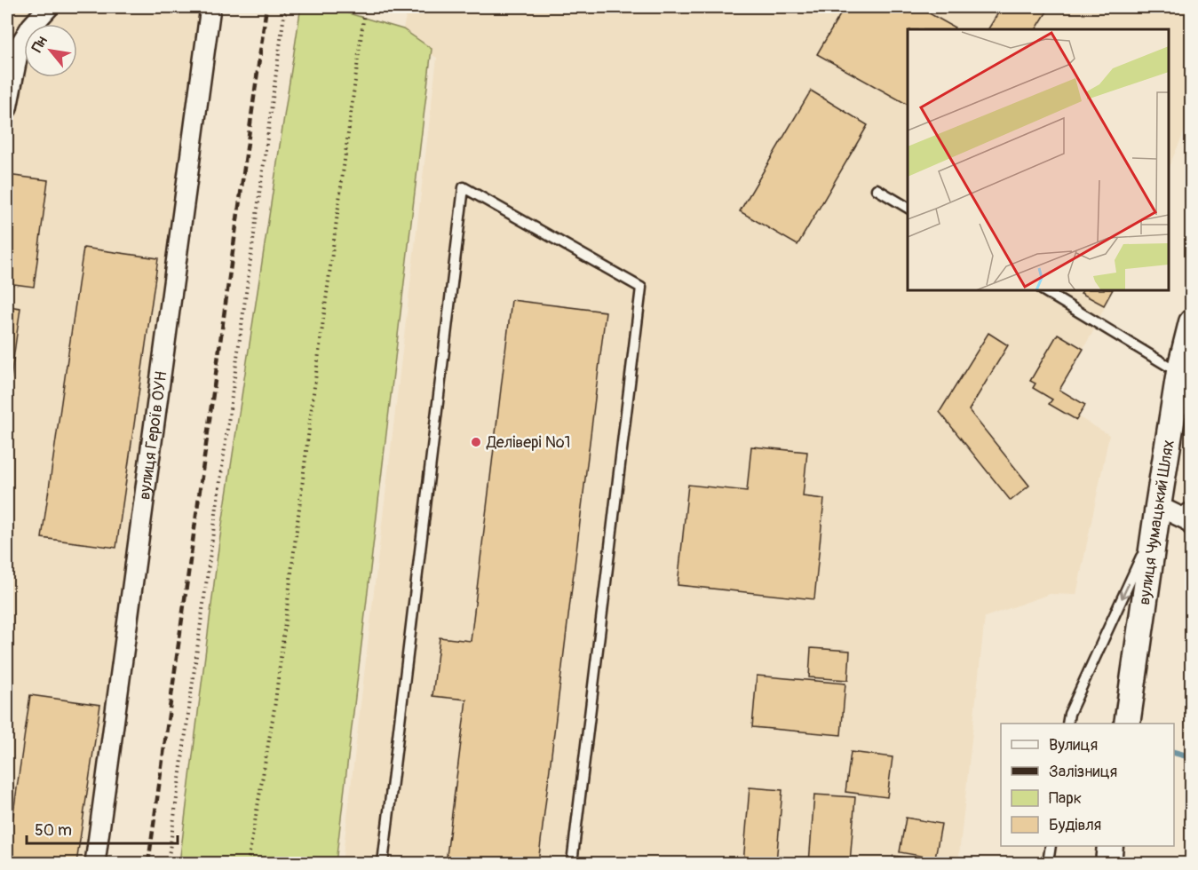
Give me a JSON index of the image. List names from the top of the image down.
{
  "streets": {
    "main road": ["вулиця Чумацький Шлях"],
    "street": ["вулиця Героїв ОУН"]
  },
  "places": ["Делівері №1"],
  "legend": [
    "Вулиця",
    "Залізниця",
    "Парк",
    "Будівля"
  ],
  "scale_bar": "50 m",
  "north": "top left"
}
